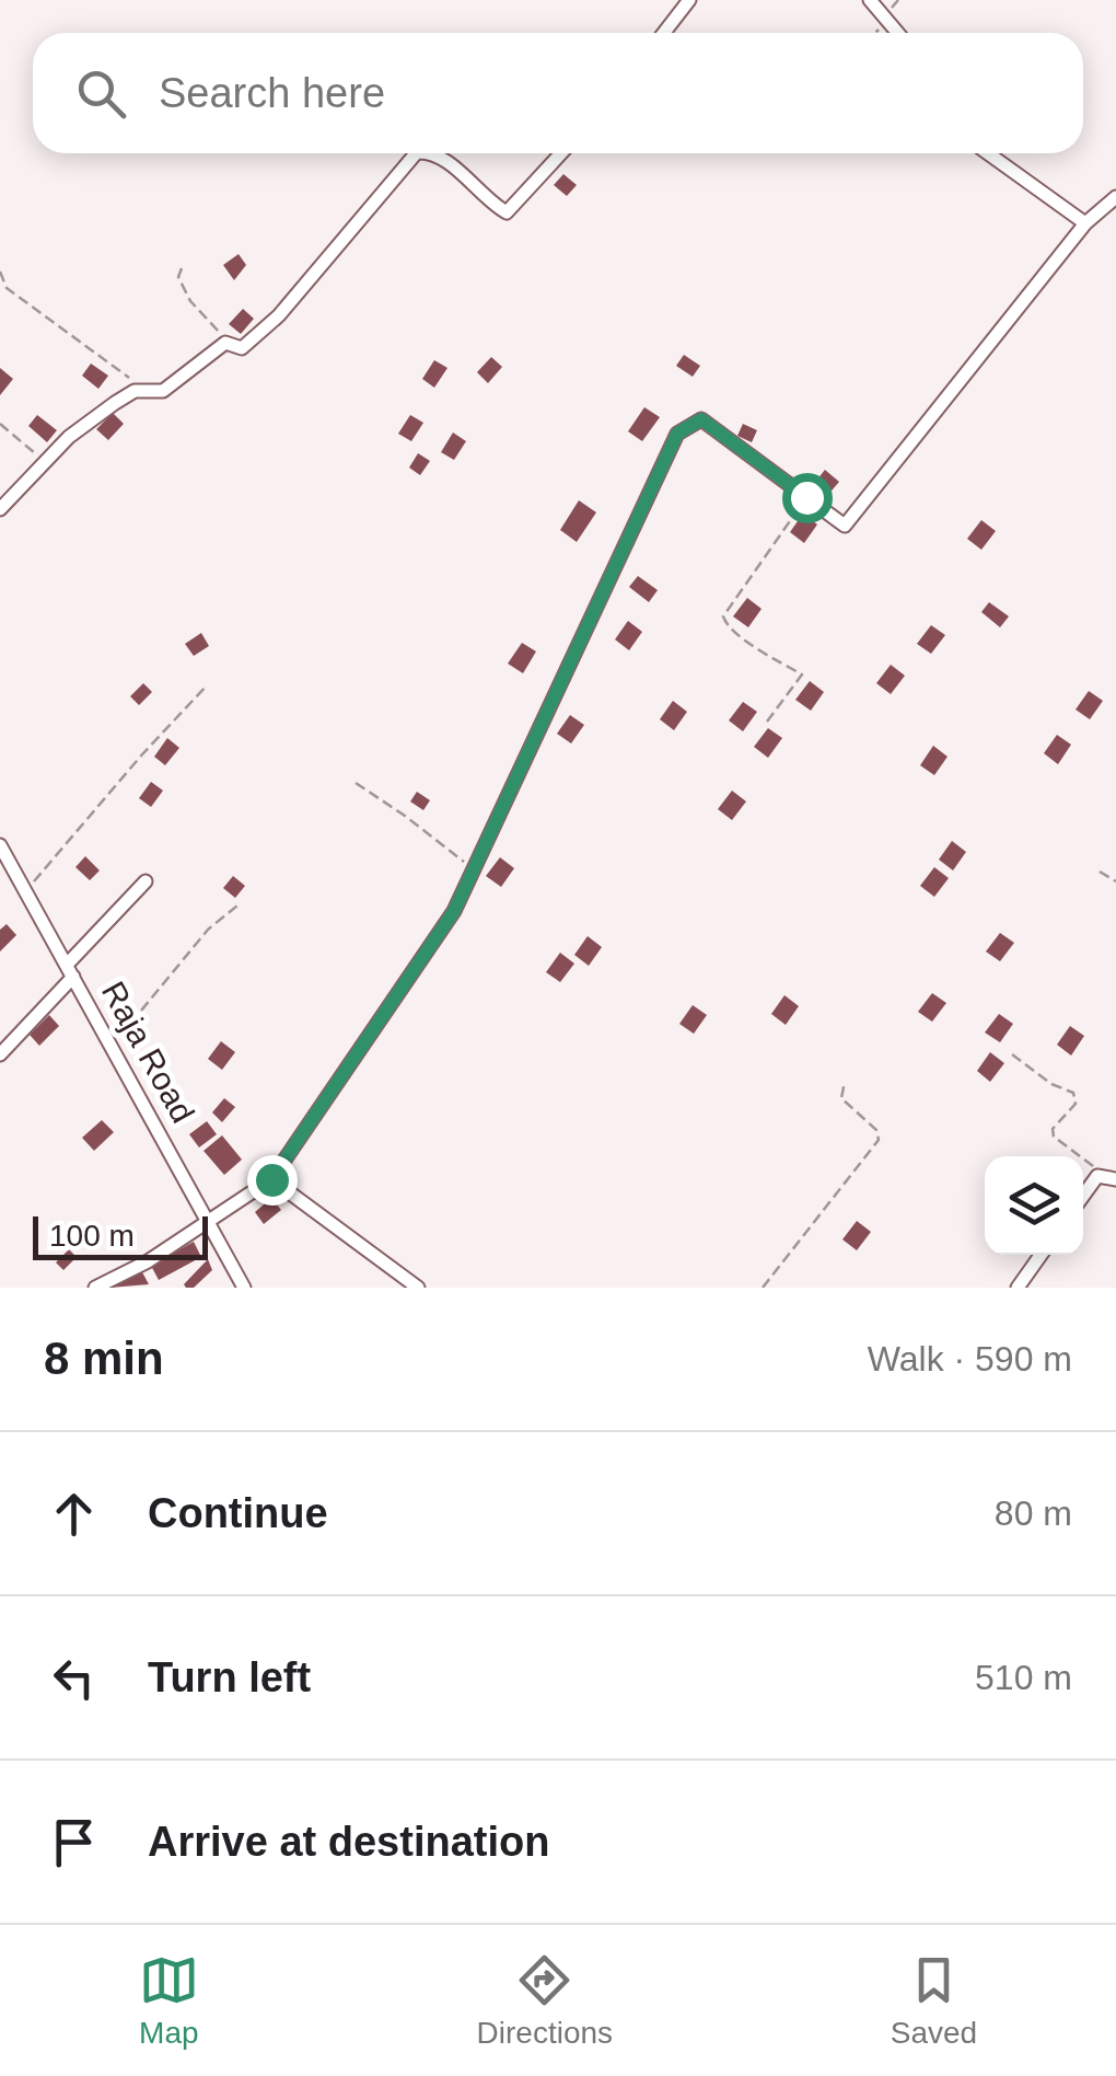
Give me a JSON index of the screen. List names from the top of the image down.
{
  "streets": {
    "street": ["Raja Road"]
  },
  "scale_bar": "100 m",
  "page": {
    "search": "Search here",
    "scale": "100 m",
    "heading": ["8 min", "Walk · 590 m"],
    "list": [
      ["Continue", "80 m"],
      ["Turn left", "510 m"],
      "Arrive at destination"
    ],
    "nav": ["Map", "Directions", "Saved"]
  }
}
